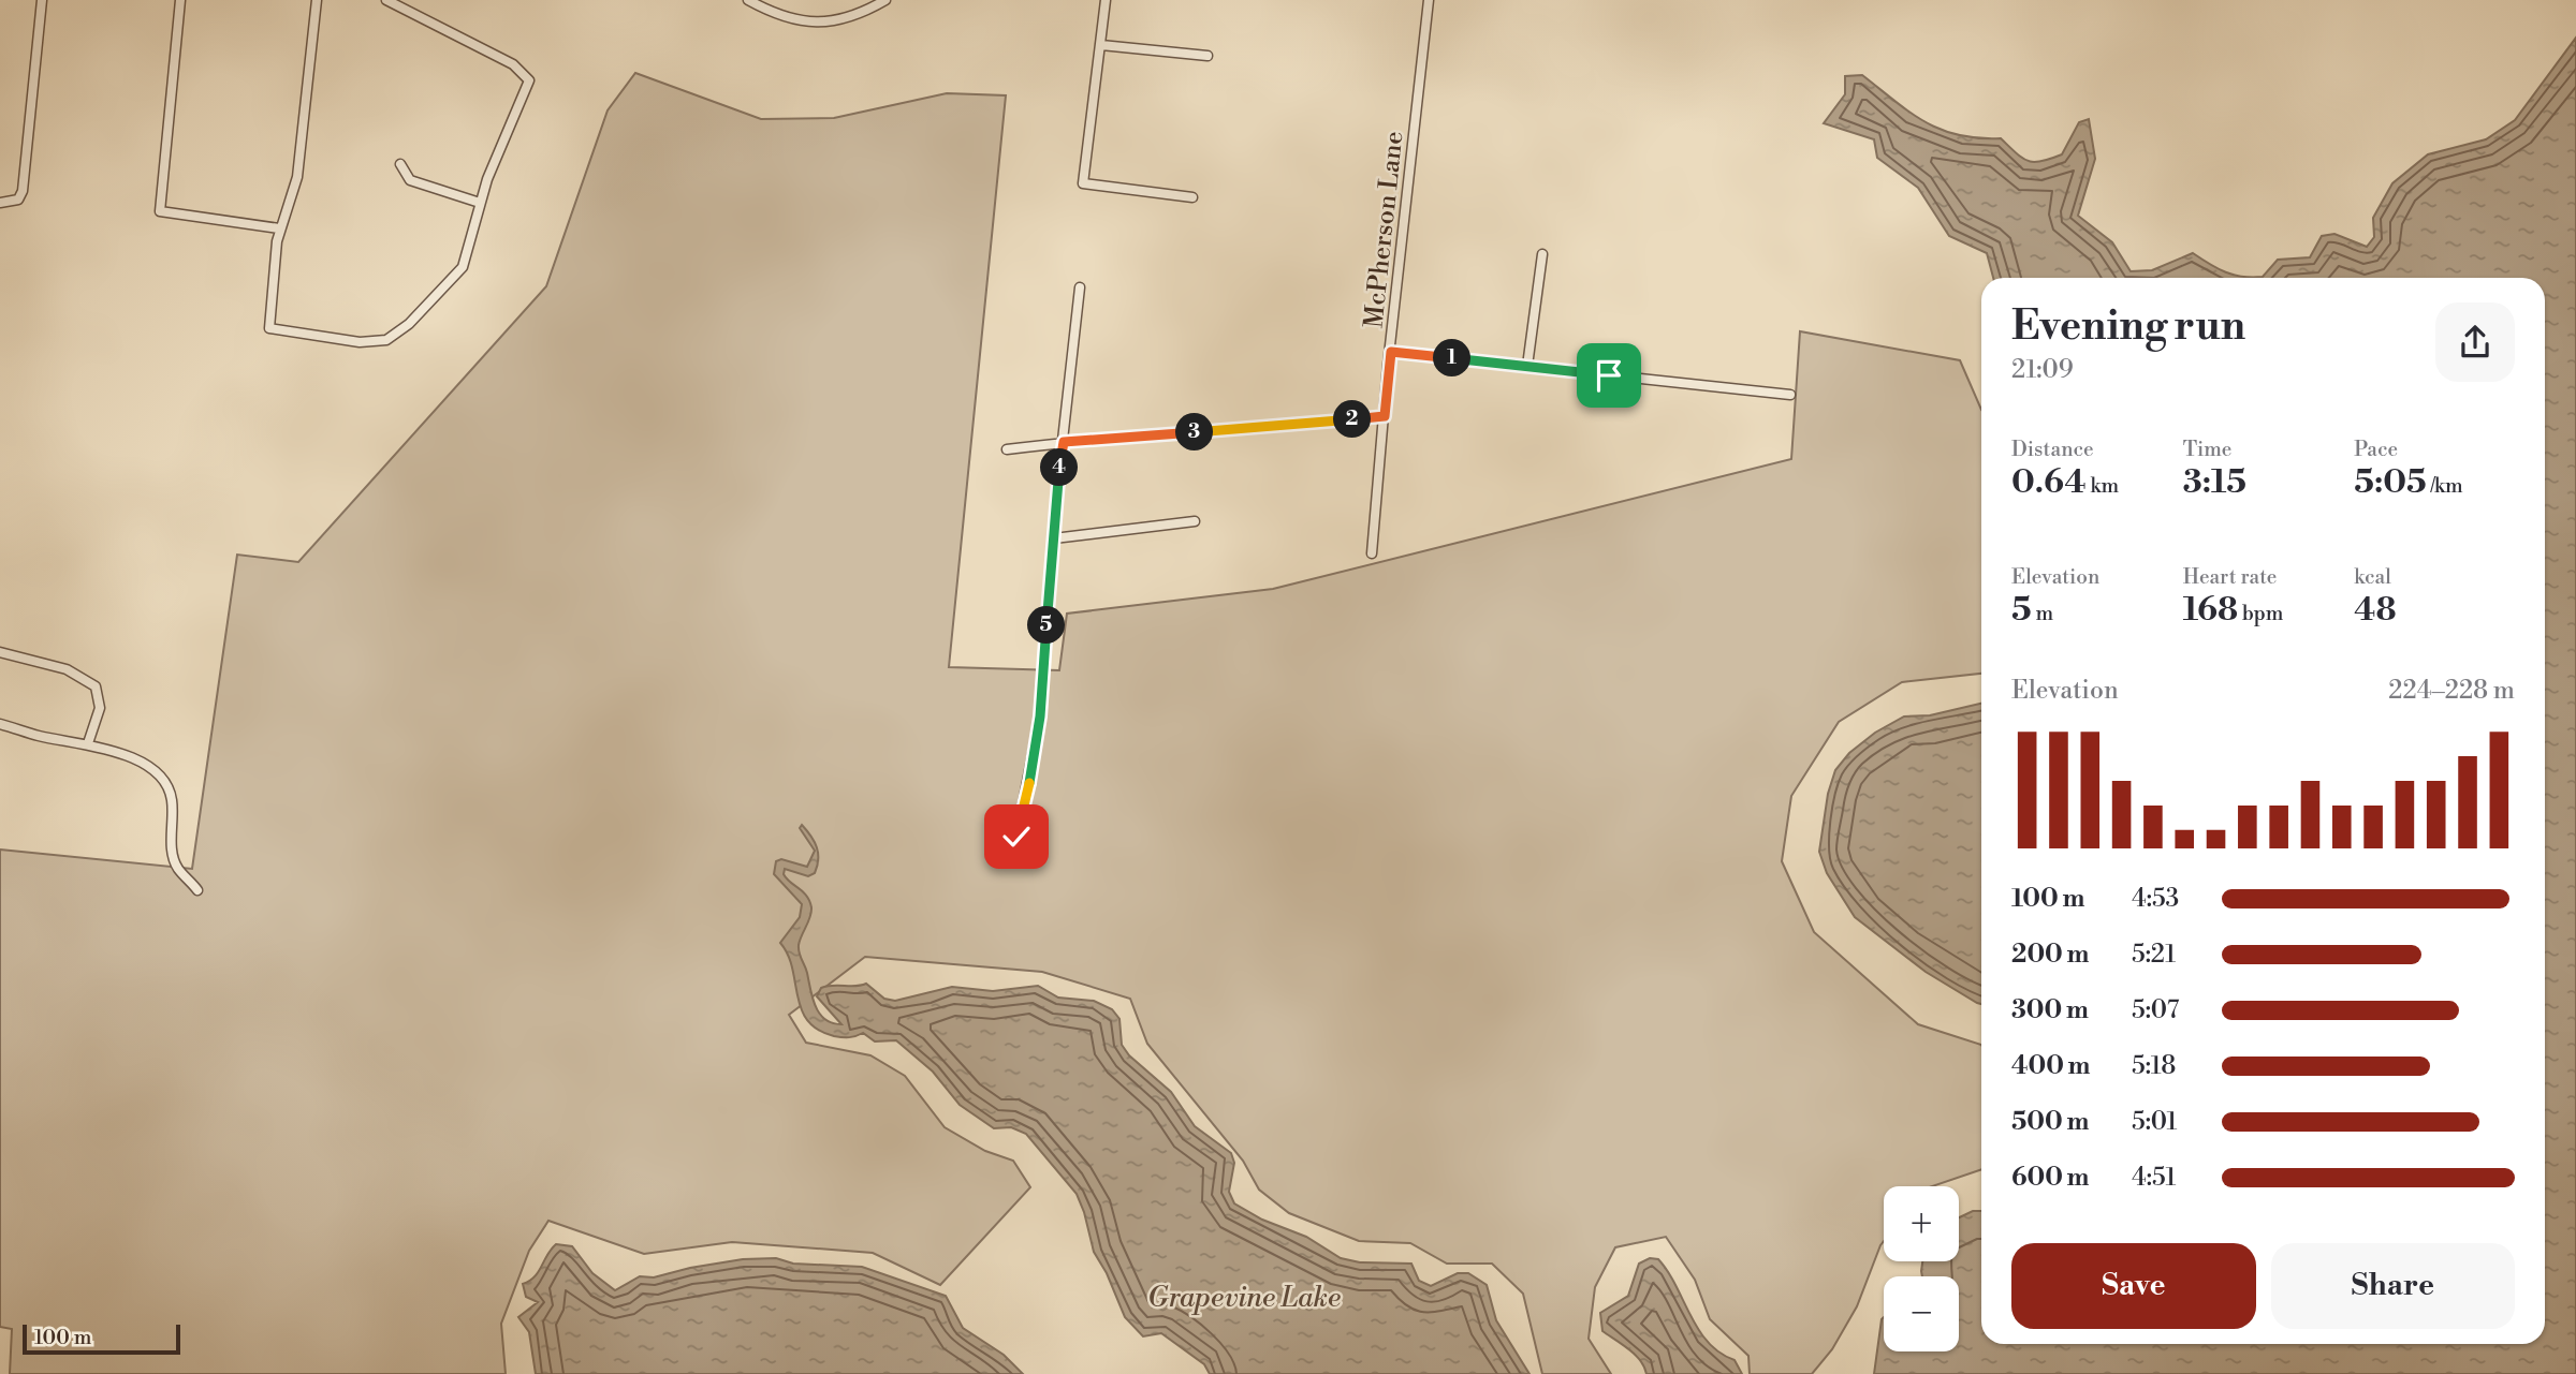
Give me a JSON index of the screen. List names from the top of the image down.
{
  "streets": {
    "street": ["McPherson Lane"]
  },
  "water": ["Grapevine Lake"],
  "scale_bar": "100 m",
  "page": {
    "heading": ["Evening run", "21:09"],
    "pins": [
      "1",
      "2",
      "3",
      "4",
      "5"
    ],
    "stats": [
      ["Distance", "0.64 km"],
      ["Time", "3:15"],
      ["Pace", "5:05 /km"],
      ["Elevation", "5 m"],
      ["Heart rate", "168 bpm"],
      ["kcal", "48"]
    ],
    "chart": ["Elevation", "224–228 m"],
    "list": [
      {
        "name": "100 m",
        "note": "4:53"
      },
      {
        "name": "200 m",
        "note": "5:21"
      },
      {
        "name": "300 m",
        "note": "5:07"
      },
      {
        "name": "400 m",
        "note": "5:18"
      },
      {
        "name": "500 m",
        "note": "5:01"
      },
      {
        "name": "600 m",
        "note": "4:51"
      }
    ],
    "map_buttons": ["+", "−"],
    "buttons": ["Save", "Share"],
    "scale": "100 m"
  }
}
